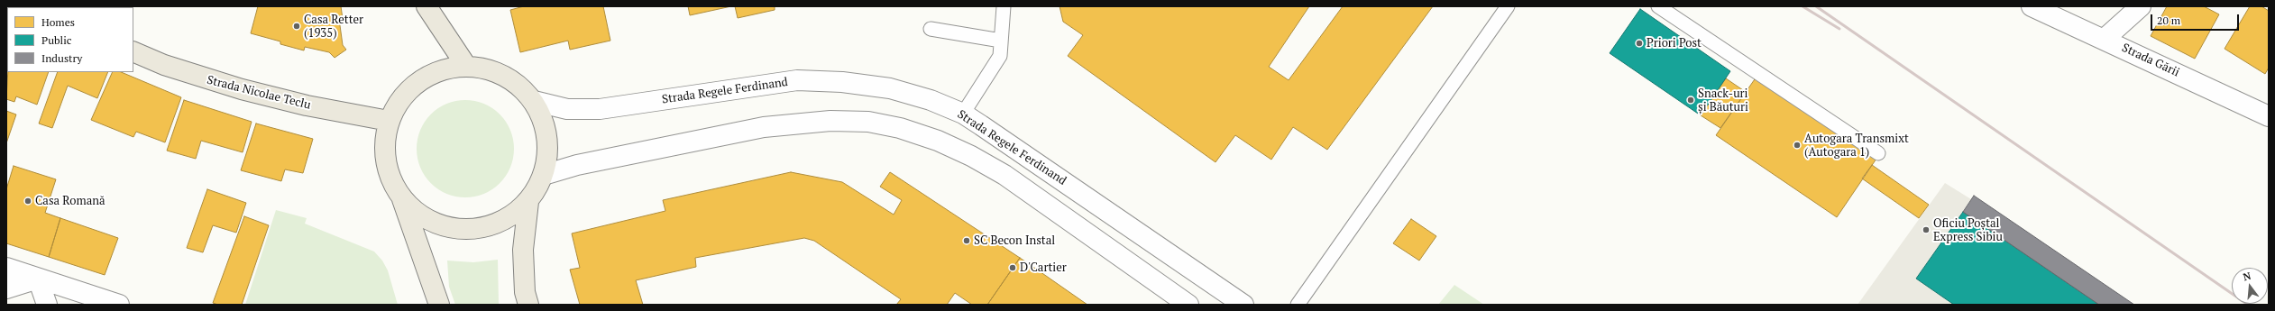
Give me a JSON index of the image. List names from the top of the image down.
{
  "streets": {
    "main road": ["Strada Nicolae Teclu"],
    "street": ["Strada Gării", "Strada Regele Ferdinand"]
  },
  "places": [
    "Casa Retter (1935)",
    "Priori Post",
    "Snack-uri și Băuturi",
    "Autogara Transmixt (Autogara 1)",
    "Casa Romană",
    "Oficiu Poștal Express Sibiu",
    "SC Becon Instal",
    "D'Cartier"
  ],
  "legend": ["Homes", "Public", "Industry"],
  "scale_bar": "20 m",
  "north": "top"
}
